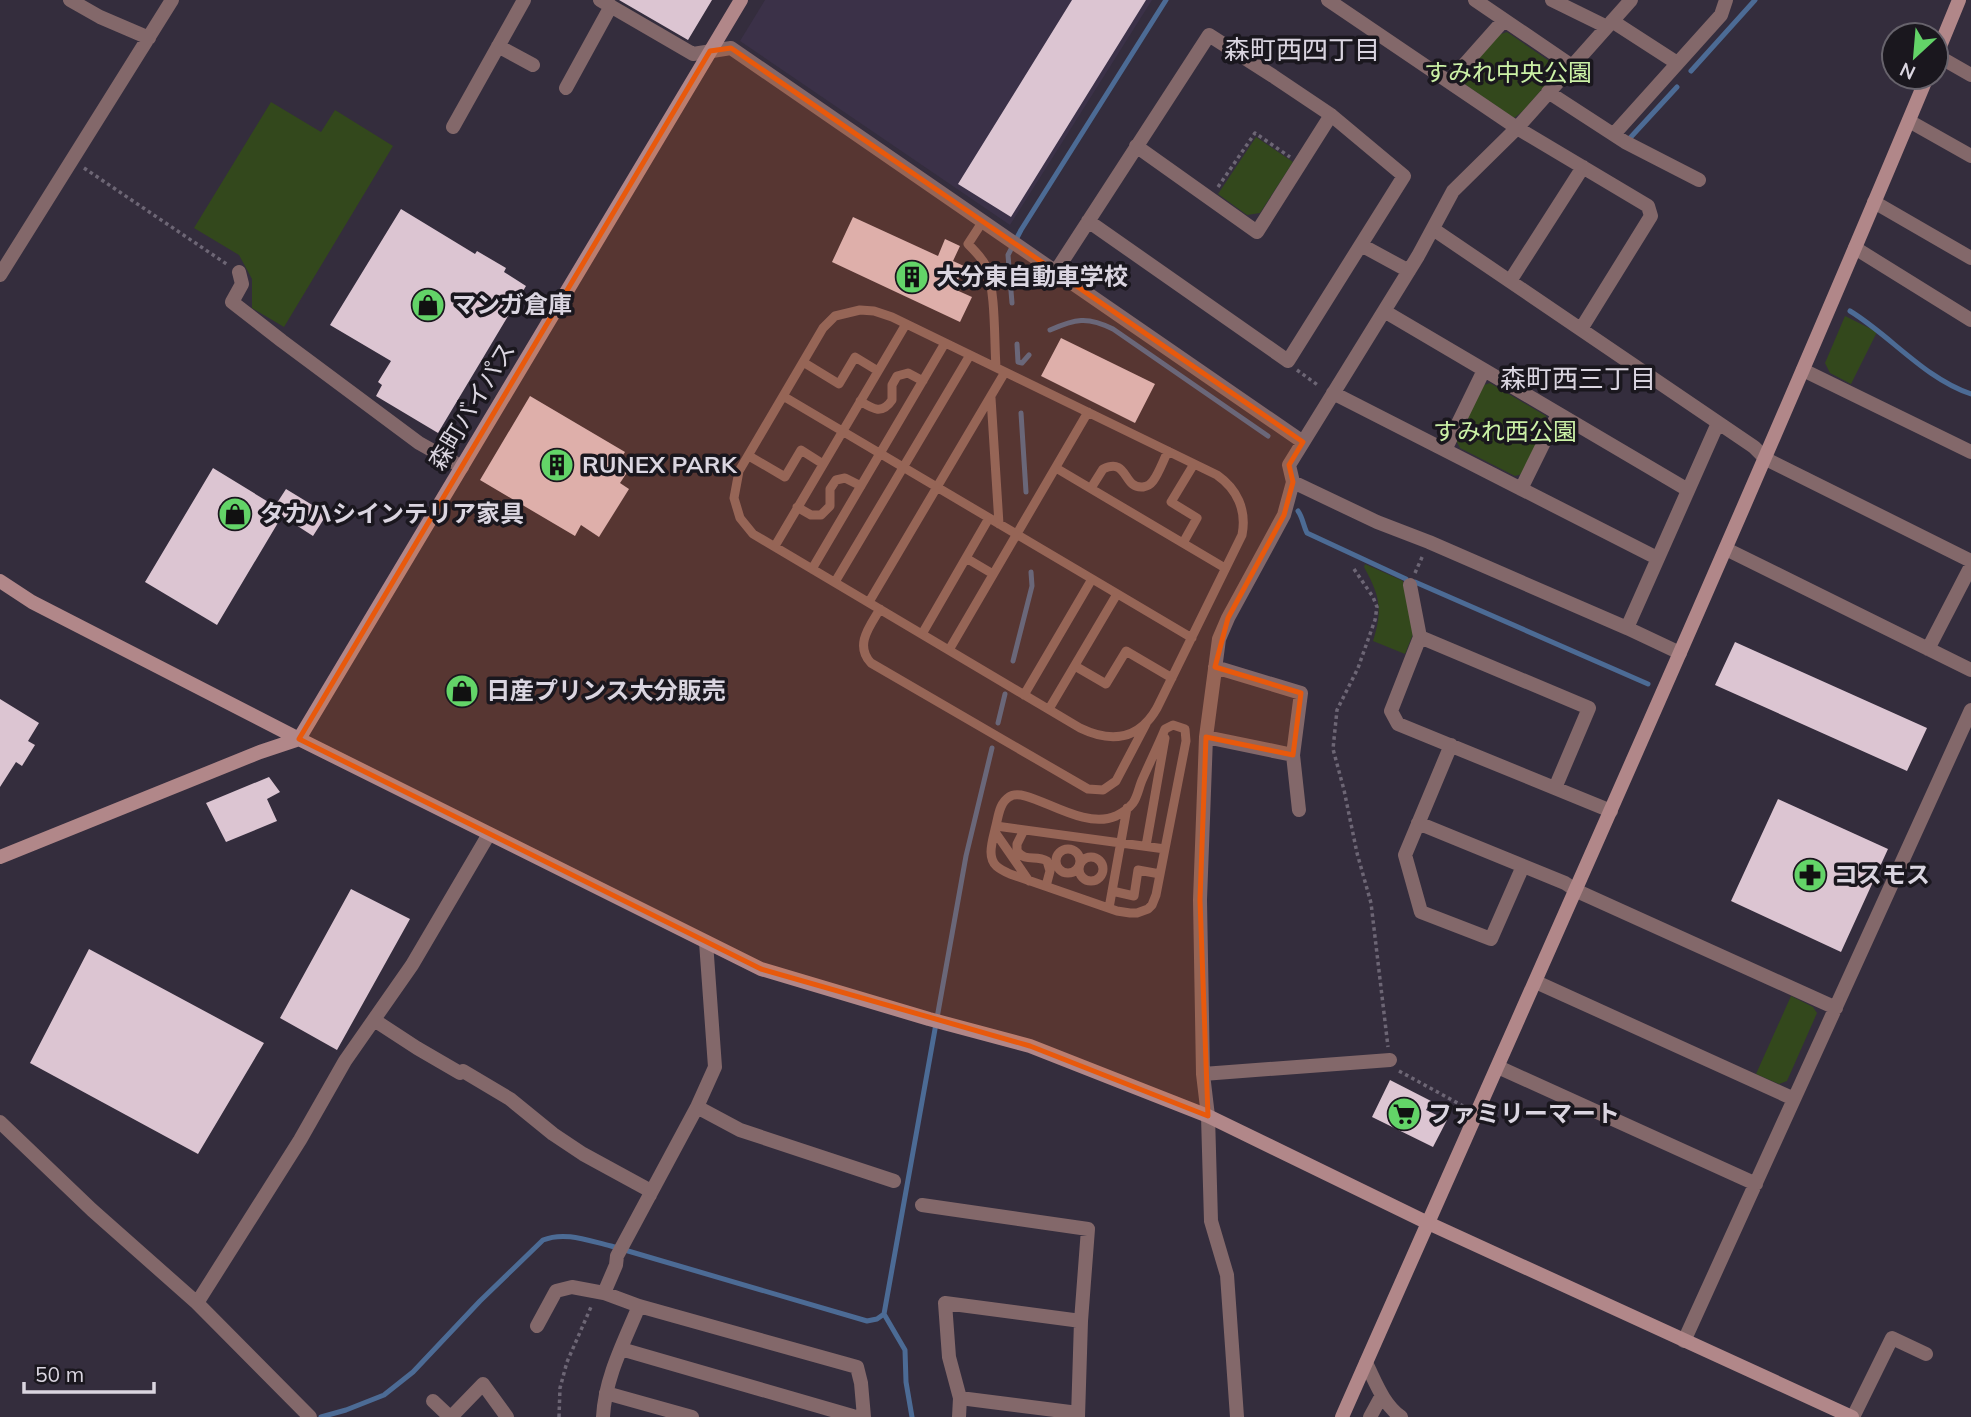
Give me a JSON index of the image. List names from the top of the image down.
{
  "streets": {
    "street": ["森町バイパス"]
  },
  "districts": ["森町西四丁目", "森町西三丁目"],
  "parks": ["すみれ中央公園", "すみれ西公園"],
  "places": {
    "building": ["大分東自動車学校", "RUNEX PARK"],
    "shop": ["マンガ倉庫", "タカハシインテリア家具", "日産プリンス大分販売"],
    "pharmacy": ["コスモス"],
    "supermarket": ["ファミリーマート"]
  },
  "scale_bar": "50 m",
  "north": "bottom left"
}
